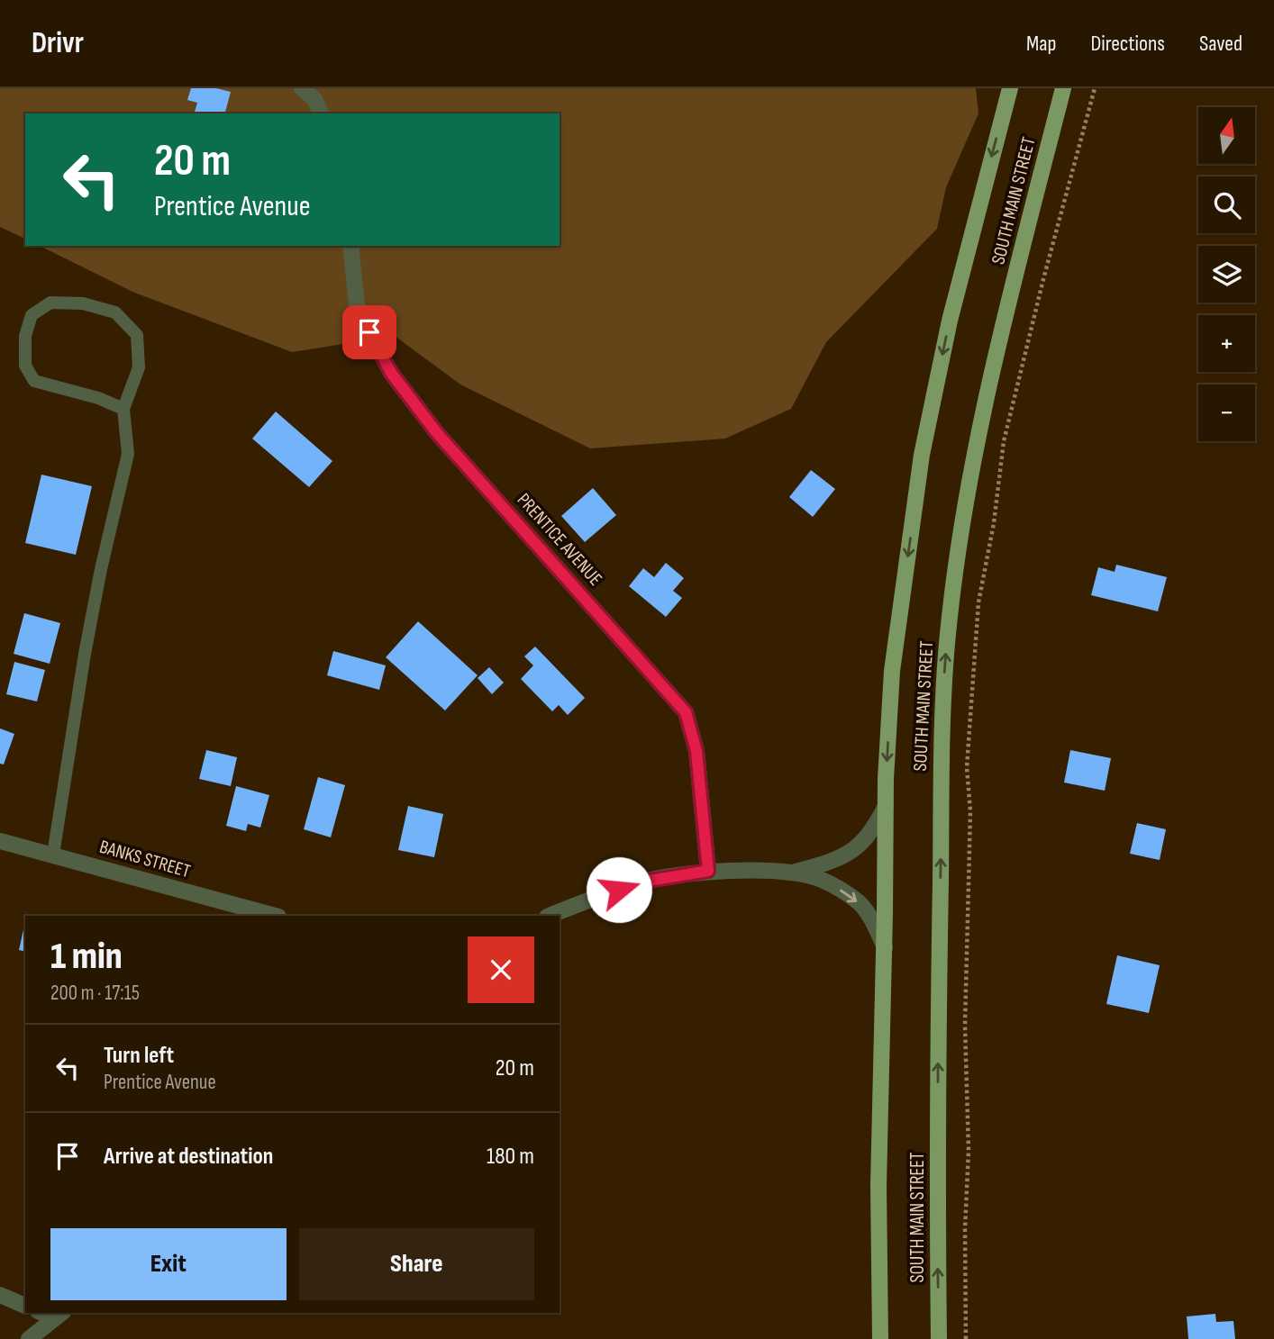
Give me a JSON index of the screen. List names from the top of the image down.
{
  "streets": {
    "main road": ["SOUTH MAIN STREET"],
    "street": ["PRENTICE AVENUE", "BANKS STREET"]
  },
  "north": "top",
  "page": {
    "header": "Drivr",
    "nav": ["Map", "Directions", "Saved"],
    "map_buttons": ["+", "−"],
    "turn": ["20 m", "Prentice Avenue"],
    "heading": ["1 min", "200 m · 17:15"],
    "list": [
      {
        "name": "Turn left",
        "note": "Prentice Avenue",
        "value": "20 m"
      },
      {
        "name": "Arrive at destination",
        "value": "180 m"
      }
    ],
    "buttons": ["Exit", "Share"]
  }
}
